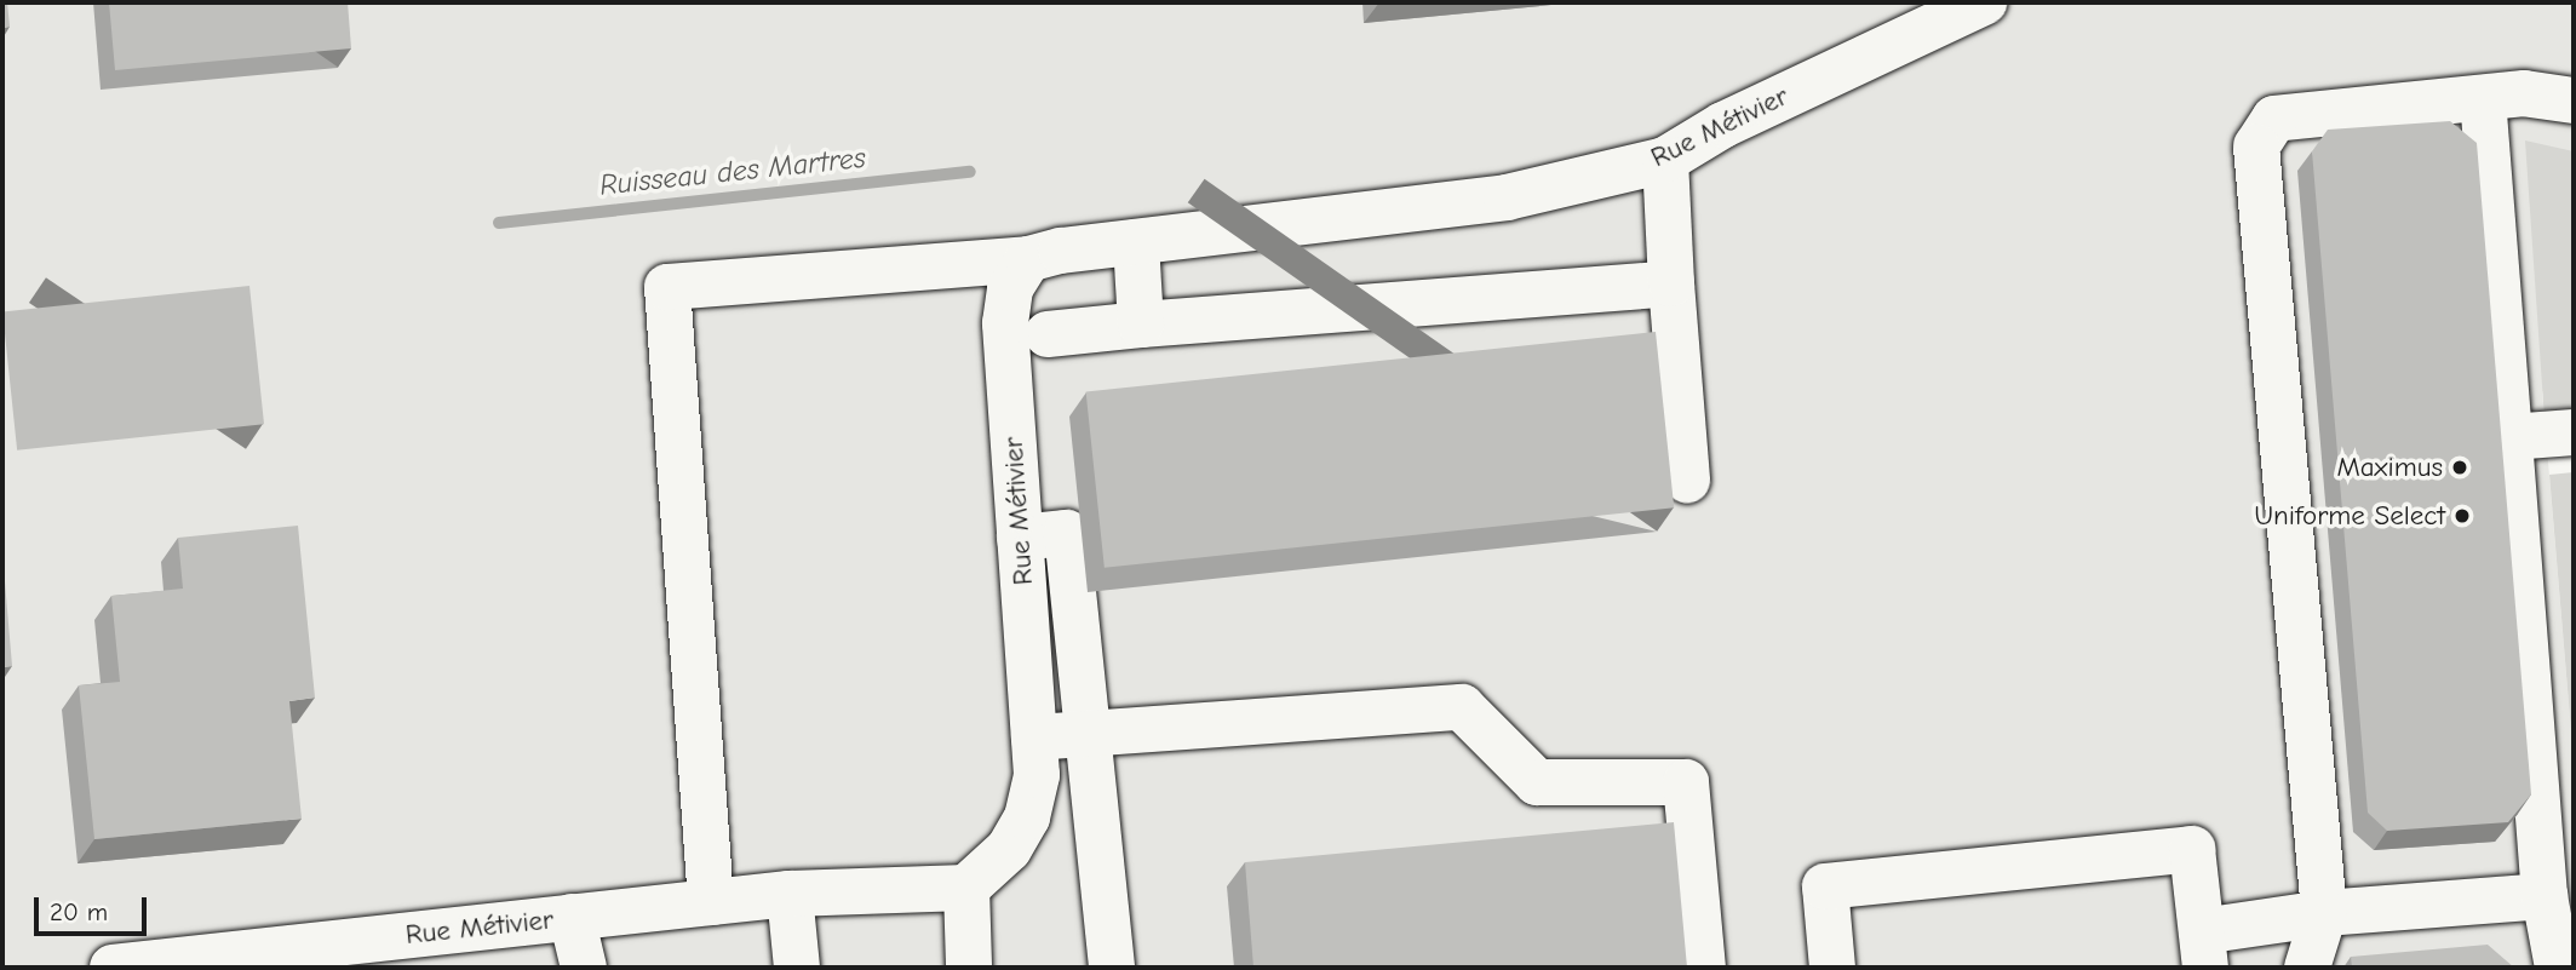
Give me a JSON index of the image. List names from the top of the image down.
{
  "streets": {
    "street": ["Rue Métivier"]
  },
  "water": ["Ruisseau des Martres"],
  "places": ["Maximus", "Uniforme Select"],
  "scale_bar": "20 m"
}
